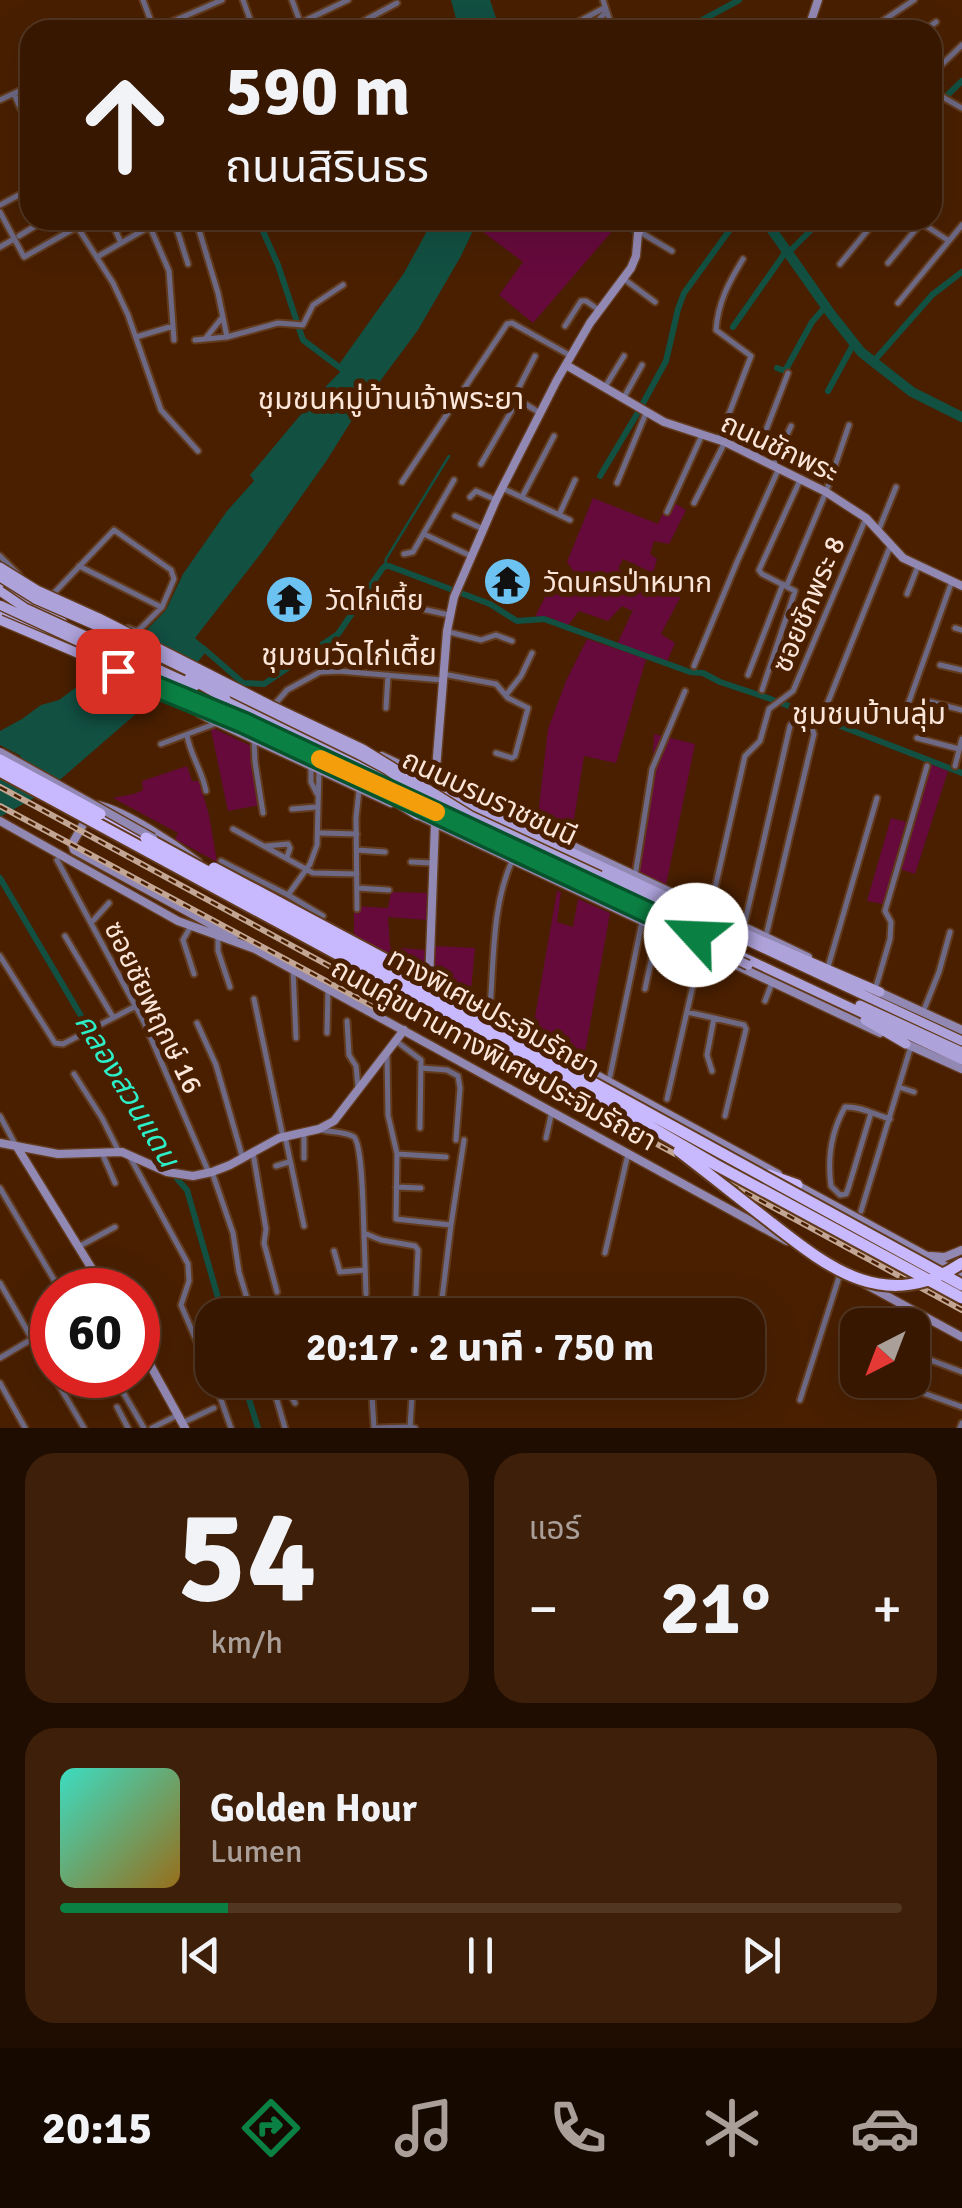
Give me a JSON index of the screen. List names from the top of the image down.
{
  "streets": {
    "highway": ["ทางพิเศษประจิมรัถยา"],
    "main road": ["ถนนชักพระ", "ถนนบรมราชชนนี", "ถนนคู่ขนานทางพิเศษประจิมรัถยา"],
    "street": ["ซอยชักพระ 8", "ซอยชัยพฤกษ์ 16"]
  },
  "crossings": [
    ["ถนนชักพระ", "ซอยชักพระ 8"]
  ],
  "districts": ["ชุมชนหมู่บ้านเจ้าพระยา", "ชุมชนวัดไก่เตี้ย", "ชุมชนบ้านลุ่ม"],
  "water": ["คลองสวนแดน"],
  "places": {
    "temple": ["วัดนครป่าหมาก", "วัดไก่เตี้ย"]
  },
  "north": "bottom left",
  "page": {
    "turn": ["590 m", "ถนนสิรินธร"],
    "limit": "60",
    "trip": "20:17 · 2 นาที · 750 m",
    "tile": [
      ["54", "km/h"],
      "แอร์"
    ],
    "heat": ["−", "21°", "+"],
    "song": ["Golden Hour", "Lumen"],
    "tabs": "20:15"
  }
}
